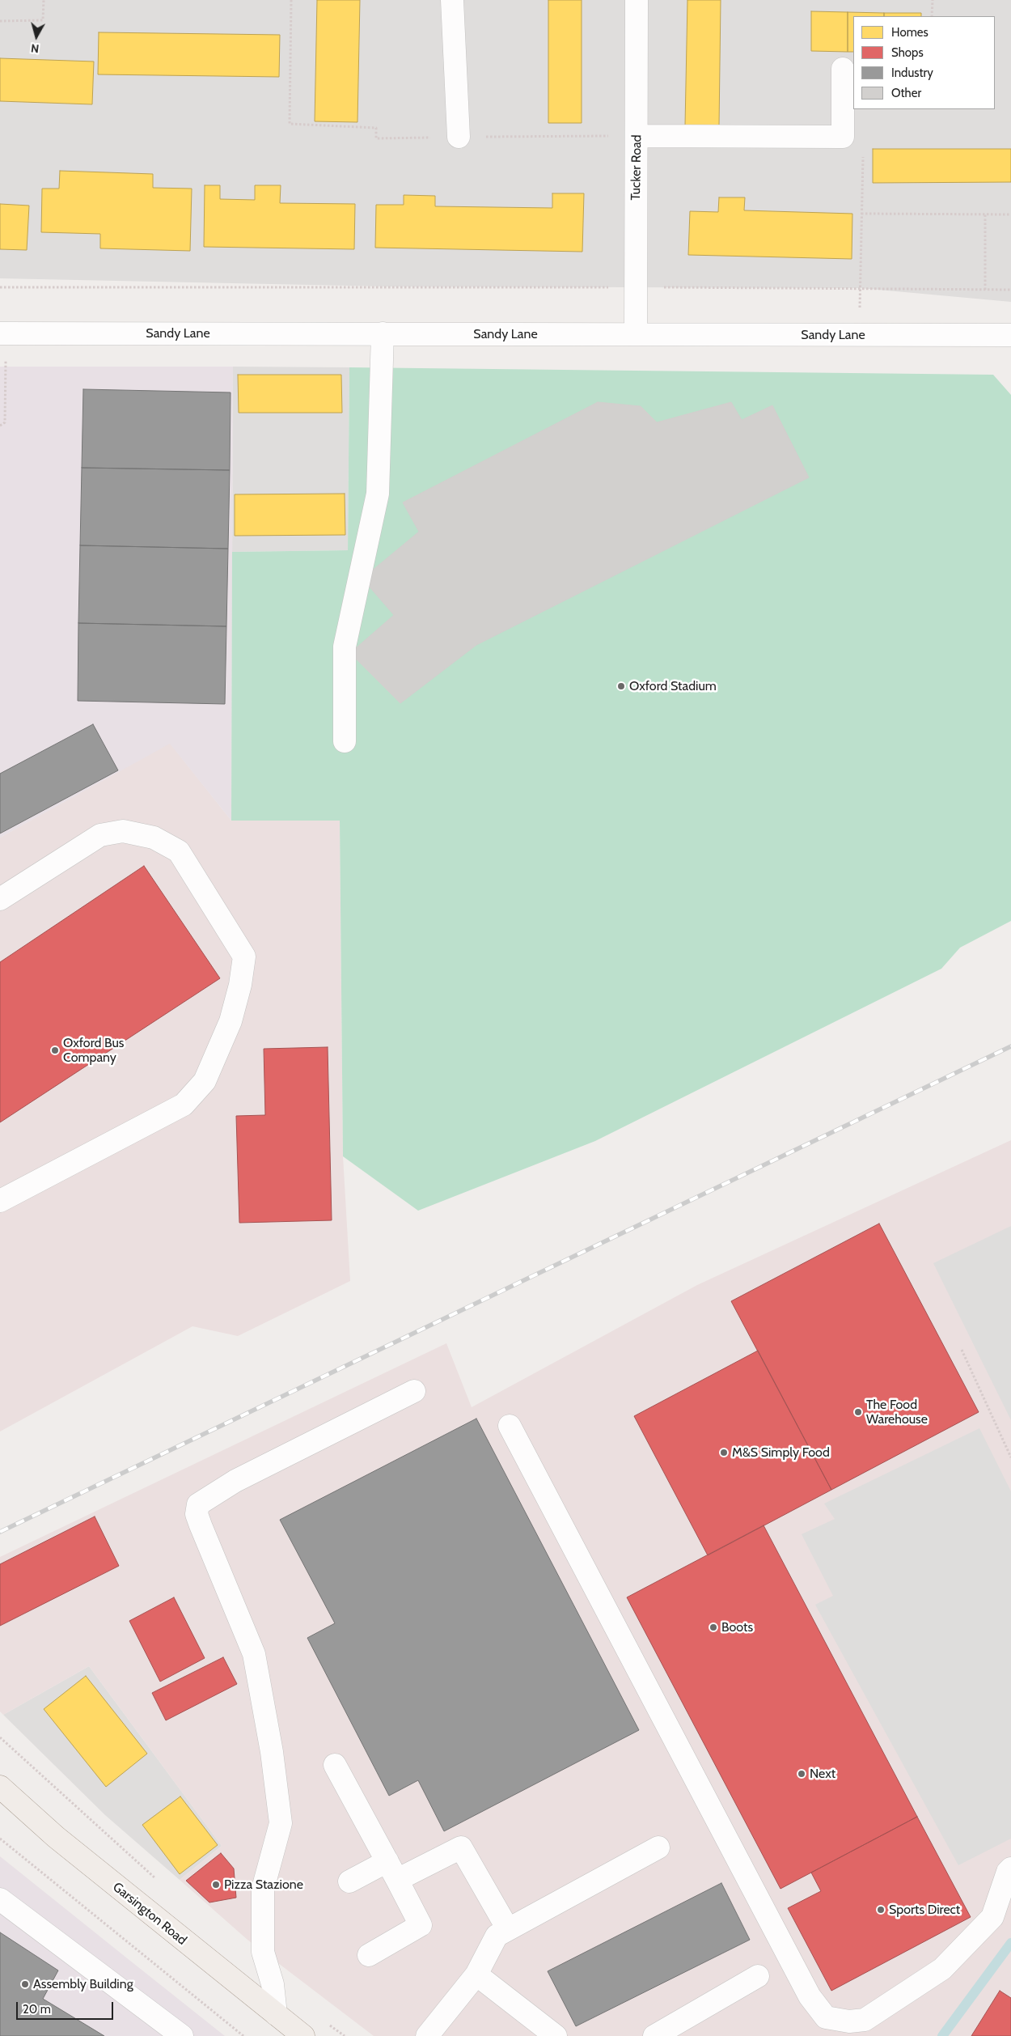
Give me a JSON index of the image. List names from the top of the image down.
{
  "streets": {
    "main road": ["Garsington Road"],
    "street": ["Tucker Road", "Sandy Lane"]
  },
  "crossings": [
    ["Tucker Road", "Sandy Lane"]
  ],
  "places": [
    "Oxford Stadium",
    "Oxford Bus Company",
    "The Food Warehouse",
    "M&S Simply Food",
    "Boots",
    "Next",
    "Pizza Stazione",
    "Sports Direct",
    "Assembly Building"
  ],
  "legend": [
    "Homes",
    "Shops",
    "Industry",
    "Other"
  ],
  "scale_bar": "20 m",
  "north": "bottom"
}
